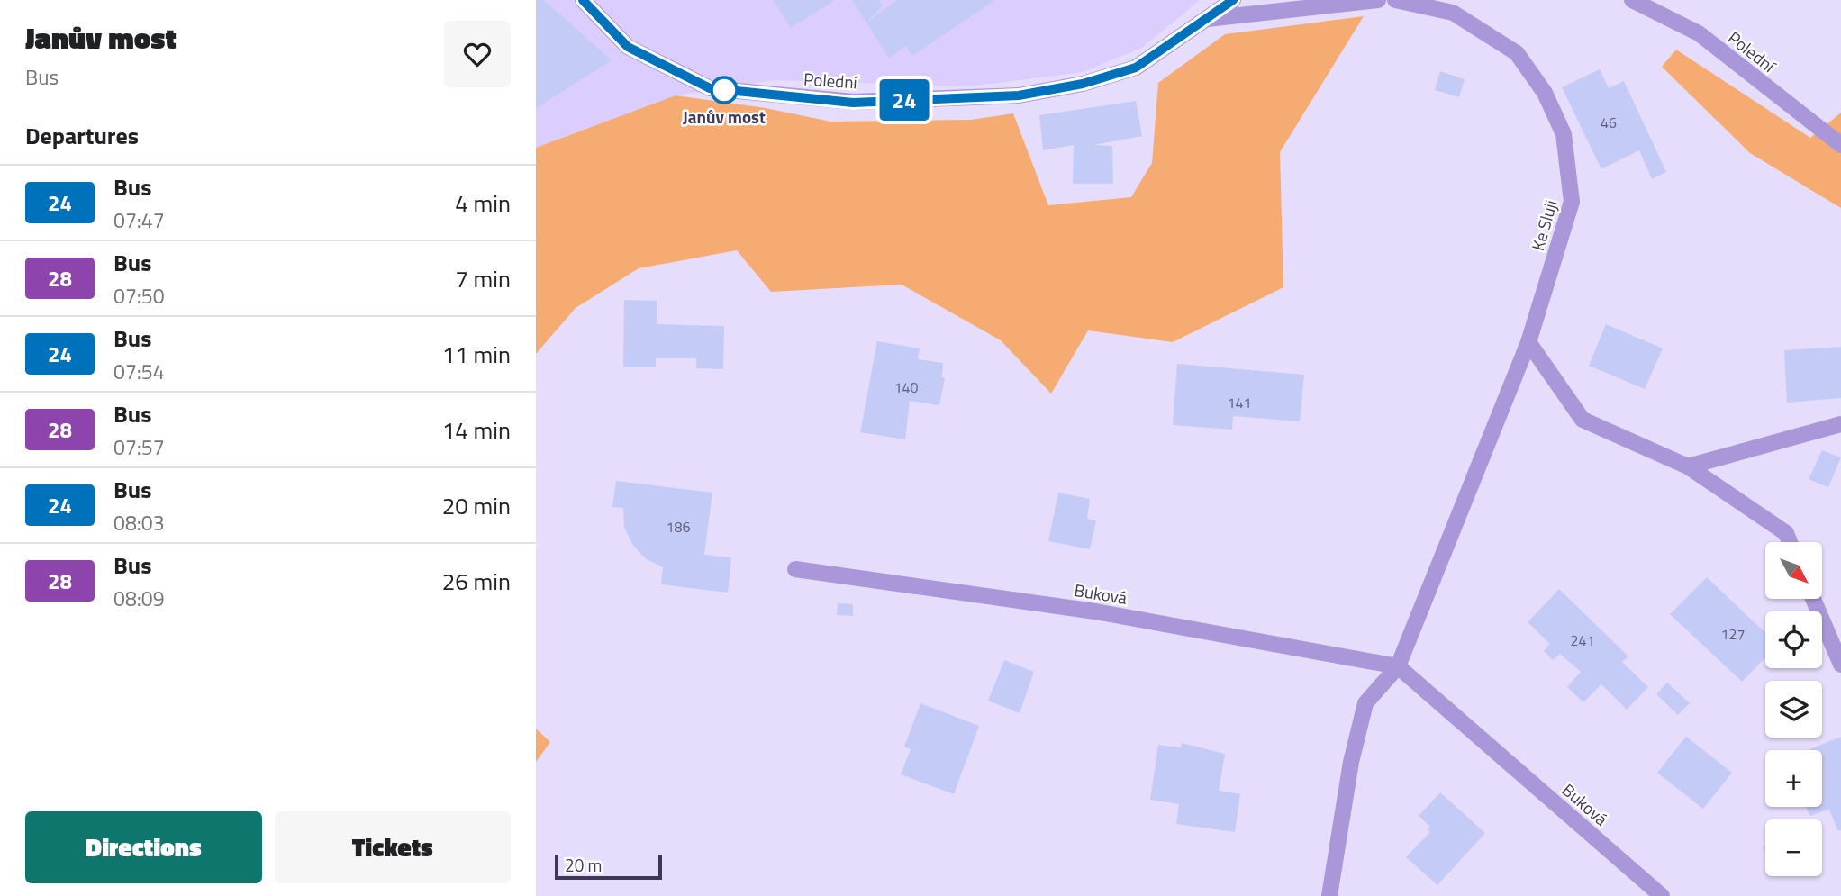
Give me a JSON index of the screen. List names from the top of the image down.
{
  "streets": {
    "street": ["Polední", "Ke Sluji", "Buková"]
  },
  "places": ["Janův most"],
  "lines": ["bus line 24"],
  "house_numbers": [
    "46",
    "140",
    "141",
    "186",
    "127",
    "241"
  ],
  "scale_bar": "20 m",
  "north": "bottom right",
  "page": {
    "heading": [
      ["Janův most", "Bus"],
      "Departures"
    ],
    "on_map": "24",
    "list": [
      {
        "mark": "24",
        "name": "Bus",
        "note": "07:47",
        "value": "4 min"
      },
      {
        "mark": "28",
        "name": "Bus",
        "note": "07:50",
        "value": "7 min"
      },
      {
        "mark": "24",
        "name": "Bus",
        "note": "07:54",
        "value": "11 min"
      },
      {
        "mark": "28",
        "name": "Bus",
        "note": "07:57",
        "value": "14 min"
      },
      {
        "mark": "24",
        "name": "Bus",
        "note": "08:03",
        "value": "20 min"
      },
      {
        "mark": "28",
        "name": "Bus",
        "note": "08:09",
        "value": "26 min"
      }
    ],
    "map_buttons": ["+", "−"],
    "buttons": ["Directions", "Tickets"],
    "scale": "20 m"
  }
}
